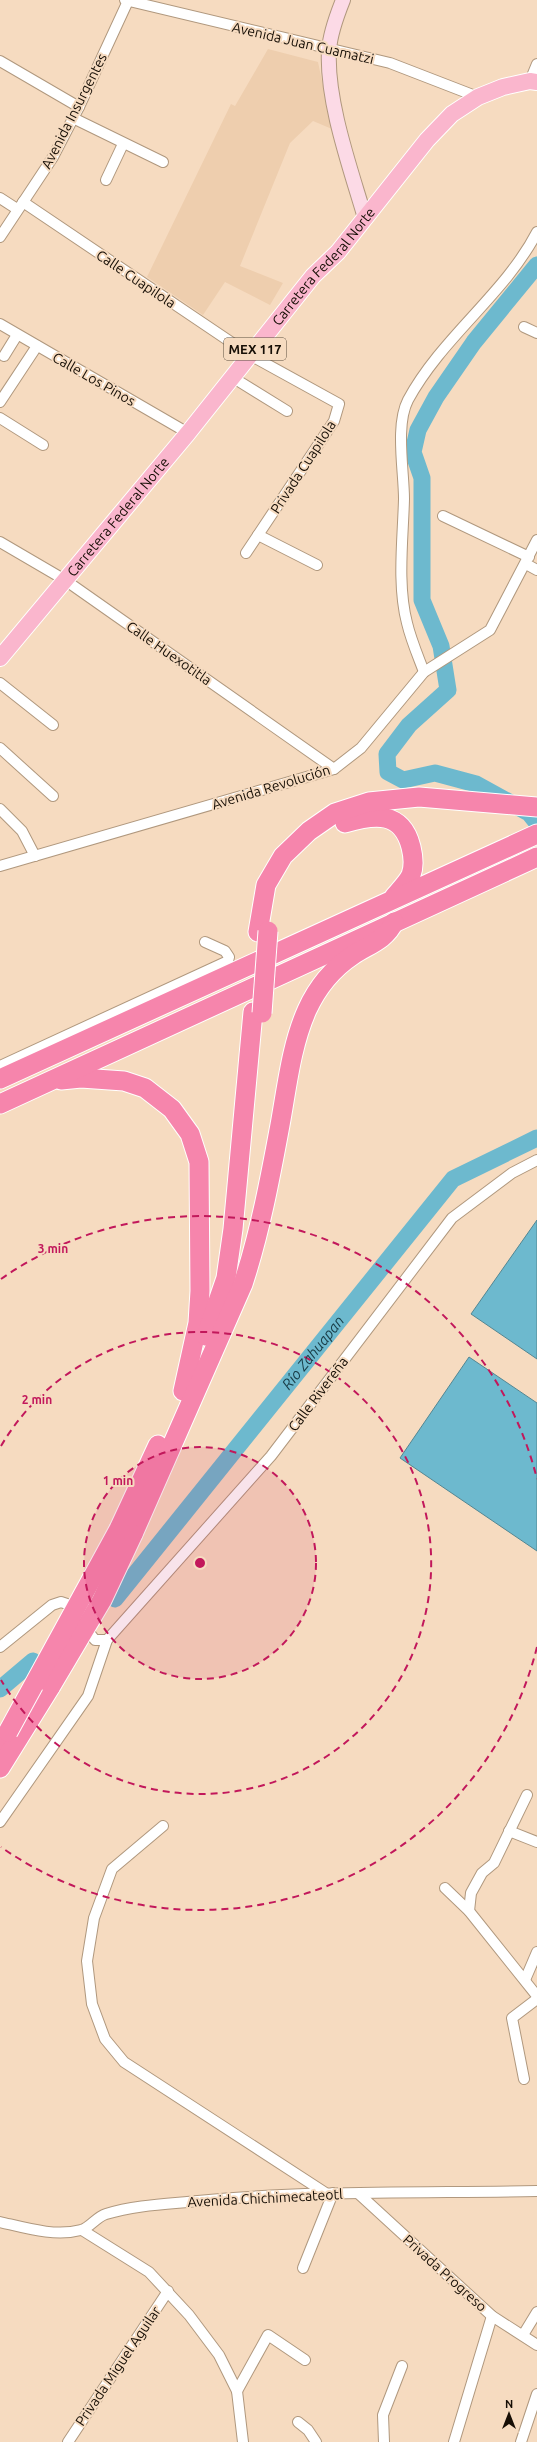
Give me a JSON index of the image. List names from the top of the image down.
{
  "streets": {
    "main road": ["Carretera Federal Norte", "MEX 117"],
    "street": [
      "Avenida Juan Cuamatzi",
      "Avenida Insurgentes",
      "Calle Cuapilola",
      "Calle Los Pinos",
      "Privada Cuapilola",
      "Calle Huexotitla",
      "Avenida Revolución",
      "Calle Rivereña",
      "Avenida Chichimecateotl",
      "Privada Progreso",
      "Privada Miguel Aguilar"
    ]
  },
  "crossings": [
    ["Avenida Juan Cuamatzi", "Avenida Insurgentes"],
    ["Avenida Juan Cuamatzi", "Carretera Federal Norte"],
    ["Avenida Insurgentes", "Calle Cuapilola"],
    ["Carretera Federal Norte", "Calle Cuapilola"],
    ["Carretera Federal Norte", "Calle Los Pinos"],
    ["Carretera Federal Norte", "Privada Cuapilola"],
    ["Carretera Federal Norte", "Calle Huexotitla"],
    ["Calle Cuapilola", "Privada Cuapilola"],
    ["Calle Huexotitla", "Avenida Revolución"],
    ["Avenida Chichimecateotl", "Privada Progreso"]
  ],
  "water": ["Río Zahuapan"],
  "north": "top",
  "rings": ["3 min", "2 min", "1 min"]
}
